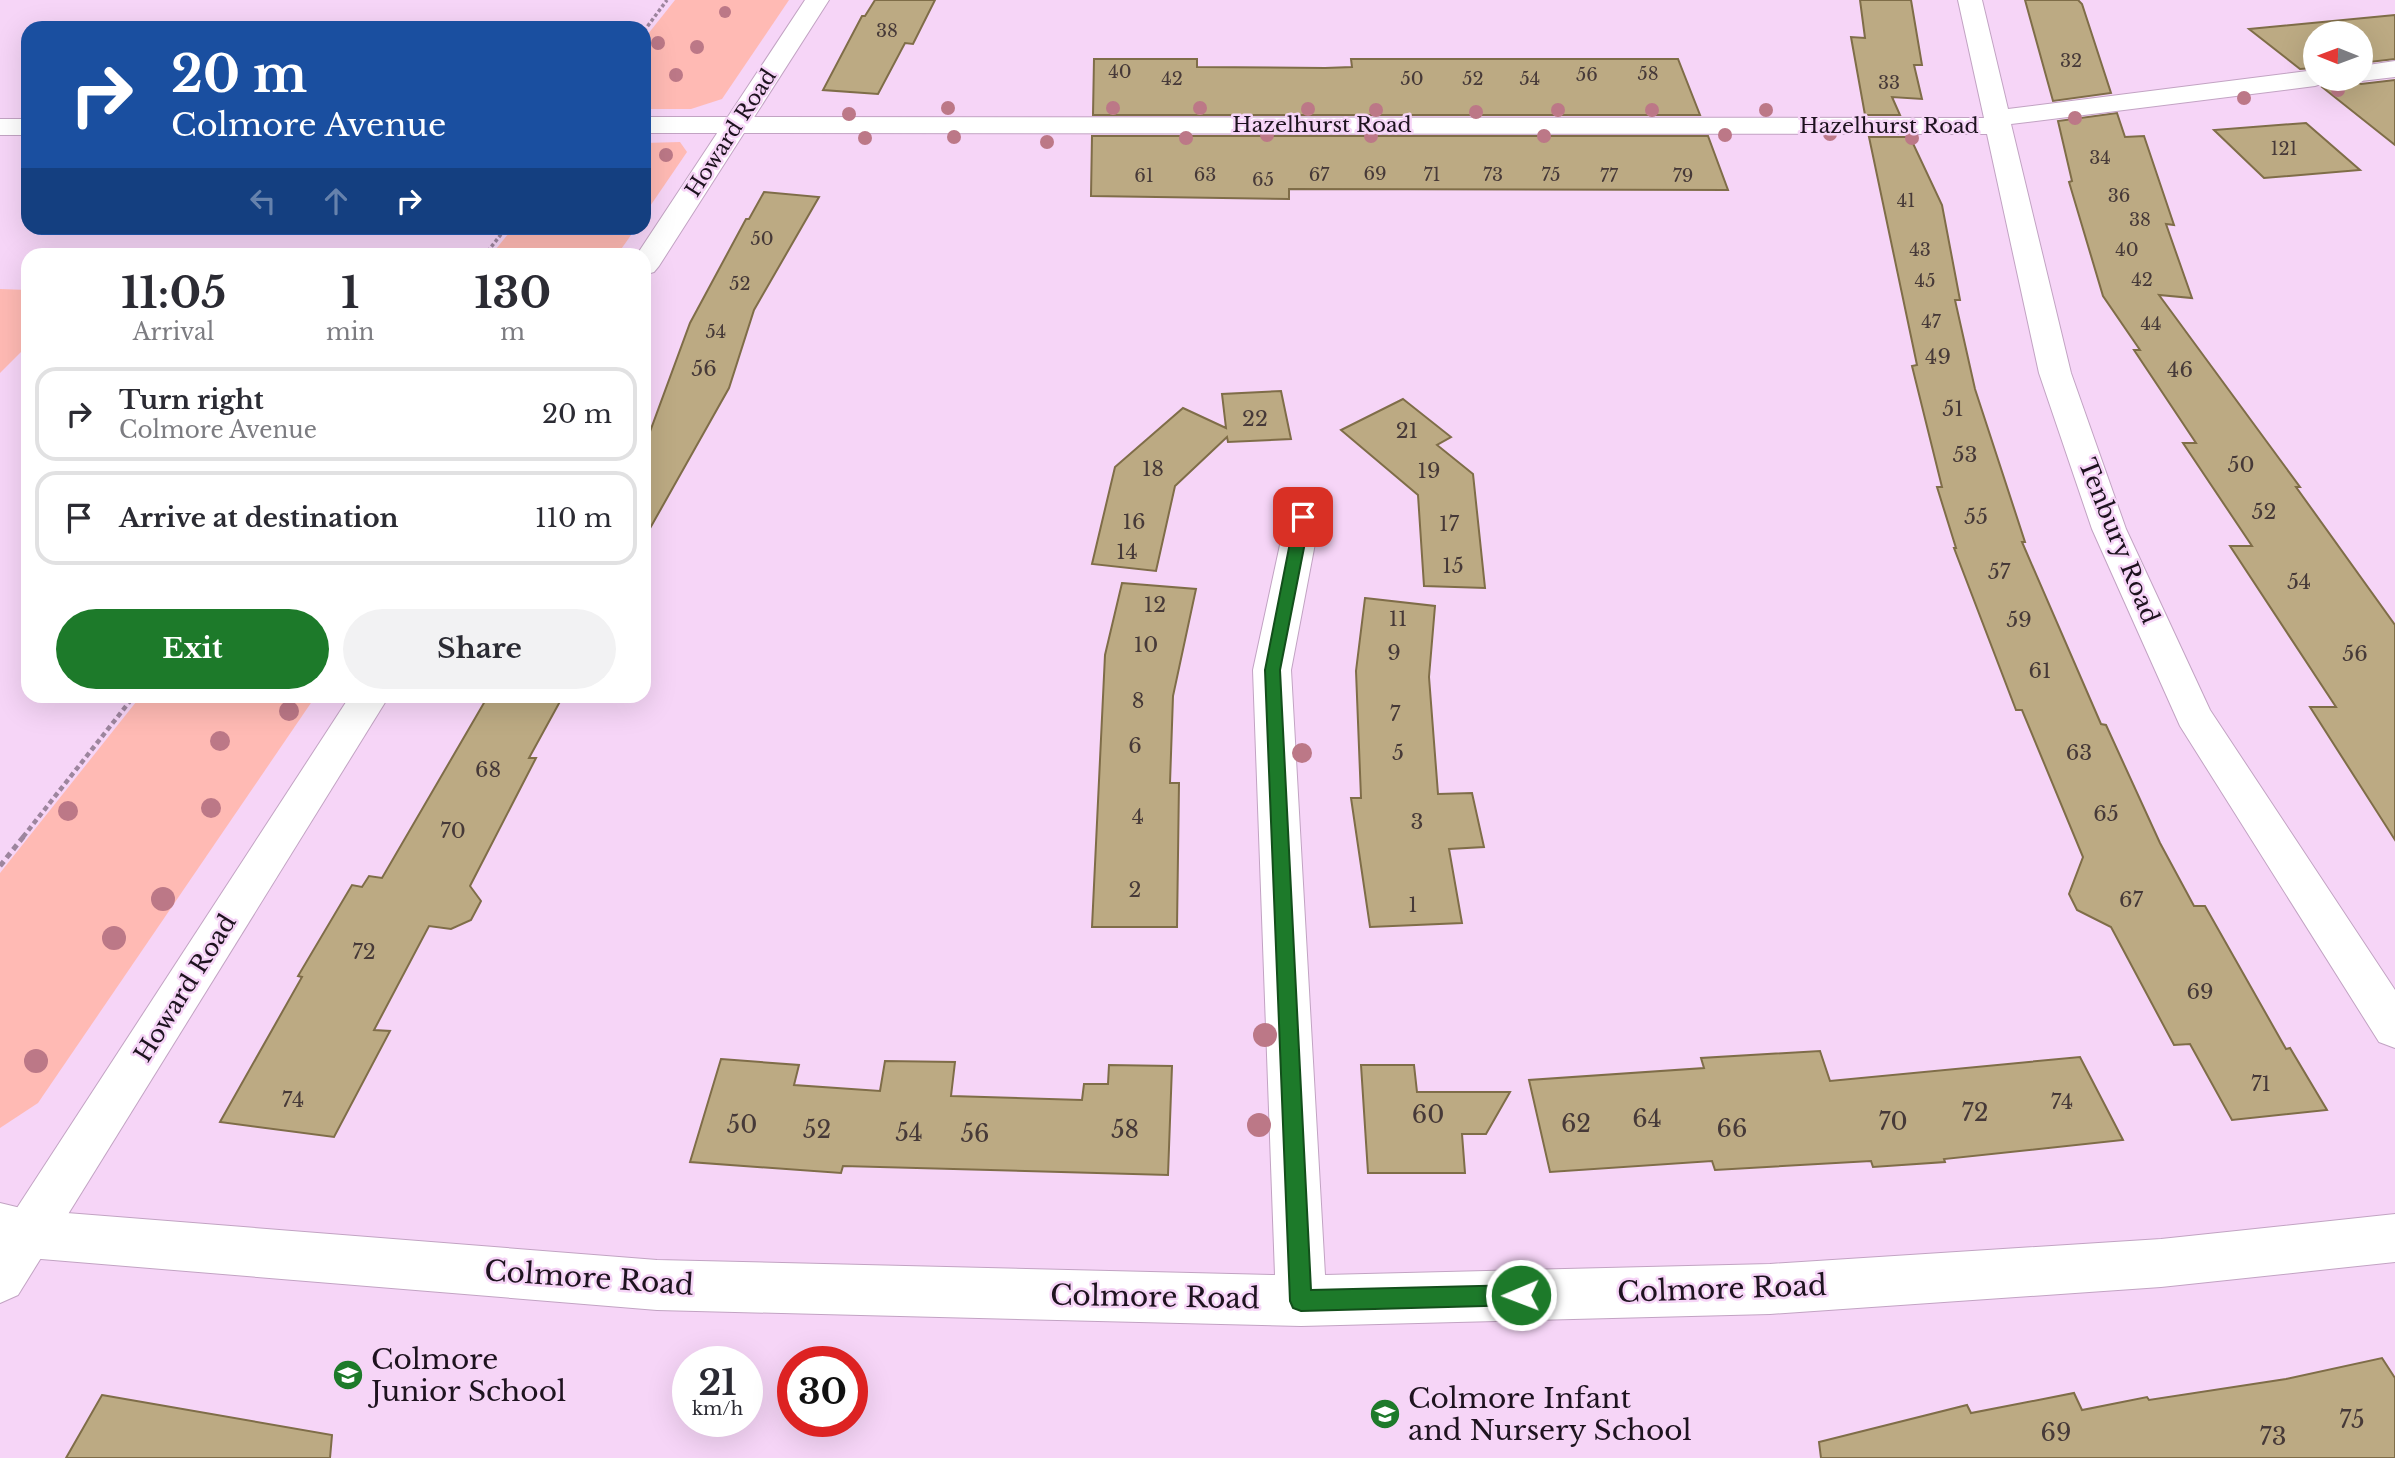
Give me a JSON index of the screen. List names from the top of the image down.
{
  "streets": {
    "street": [
      "Hazelhurst Road",
      "Howard Road",
      "Tenbury Road",
      "Colmore Road"
    ]
  },
  "crossings": [
    ["Hazelhurst Road", "Howard Road"],
    ["Hazelhurst Road", "Tenbury Road"],
    ["Howard Road", "Colmore Road"]
  ],
  "places": {
    "school or university": ["Colmore Junior School", "Colmore Infant and Nursery School"]
  },
  "house_numbers": [
    "38",
    "32",
    "40",
    "58",
    "56",
    "42",
    "50",
    "52",
    "54",
    "33",
    "121",
    "34",
    "69",
    "63",
    "67",
    "71",
    "73",
    "75",
    "61",
    "77",
    "79",
    "65",
    "36",
    "41",
    "38",
    "50",
    "43",
    "40",
    "42",
    "45",
    "52",
    "47",
    "44",
    "54",
    "49",
    "56",
    "46",
    "51",
    "22",
    "21",
    "53",
    "50",
    "18",
    "19",
    "52",
    "55",
    "16",
    "17",
    "14",
    "15",
    "57",
    "54",
    "12",
    "11",
    "59",
    "10",
    "9",
    "56",
    "61",
    "8",
    "7",
    "6",
    "5",
    "63",
    "68",
    "65",
    "4",
    "3",
    "70",
    "2",
    "67",
    "1",
    "72",
    "69",
    "71",
    "74",
    "74",
    "72",
    "60",
    "64",
    "70",
    "62",
    "50",
    "66",
    "52",
    "58",
    "54",
    "56",
    "75",
    "69",
    "73"
  ],
  "north": "left",
  "page": {
    "turn": ["20 m", "Colmore Avenue"],
    "eta": [
      "11:05",
      "Arrival",
      "1",
      "min",
      "130",
      "m"
    ],
    "list": [
      {
        "name": "Turn right",
        "note": "Colmore Avenue",
        "value": "20 m"
      },
      {
        "name": "Arrive at destination",
        "value": "110 m"
      }
    ],
    "buttons": ["Exit", "Share"],
    "speed": "21 km/h",
    "limit": "30"
  }
}
